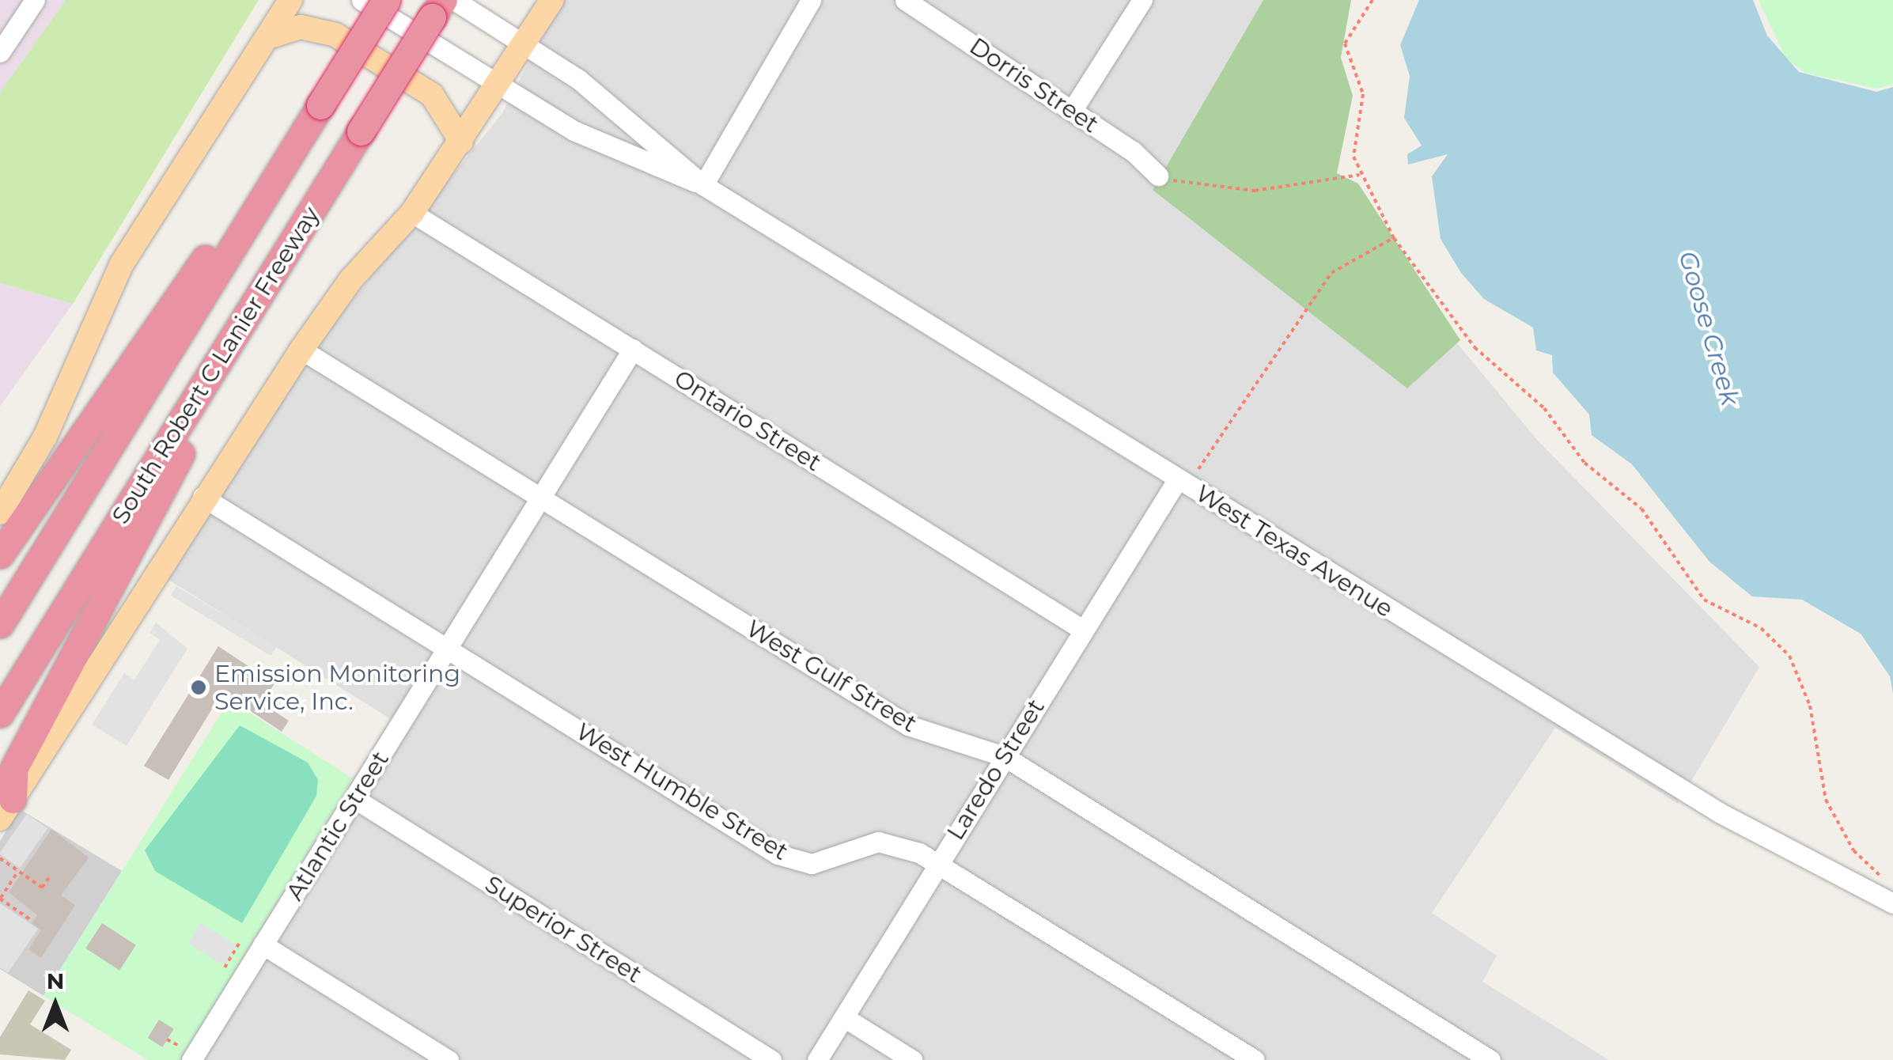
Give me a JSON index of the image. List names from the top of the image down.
{
  "streets": {
    "highway": ["South Robert C Lanier Freeway"],
    "street": [
      "Dorris Street",
      "Ontario Street",
      "West Texas Avenue",
      "West Gulf Street",
      "Laredo Street",
      "West Humble Street",
      "Atlantic Street",
      "Superior Street"
    ]
  },
  "crossings": [
    ["South Robert C Lanier Freeway", "West Texas Avenue"],
    ["Ontario Street", "Laredo Street"],
    ["Ontario Street", "Atlantic Street"],
    ["West Texas Avenue", "Laredo Street"],
    ["West Gulf Street", "Laredo Street"],
    ["West Gulf Street", "Atlantic Street"],
    ["Laredo Street", "West Humble Street"],
    ["West Humble Street", "Atlantic Street"],
    ["Atlantic Street", "Superior Street"]
  ],
  "water": ["Goose Creek"],
  "places": ["Emission Monitoring Service, Inc."],
  "north": "top"
}
